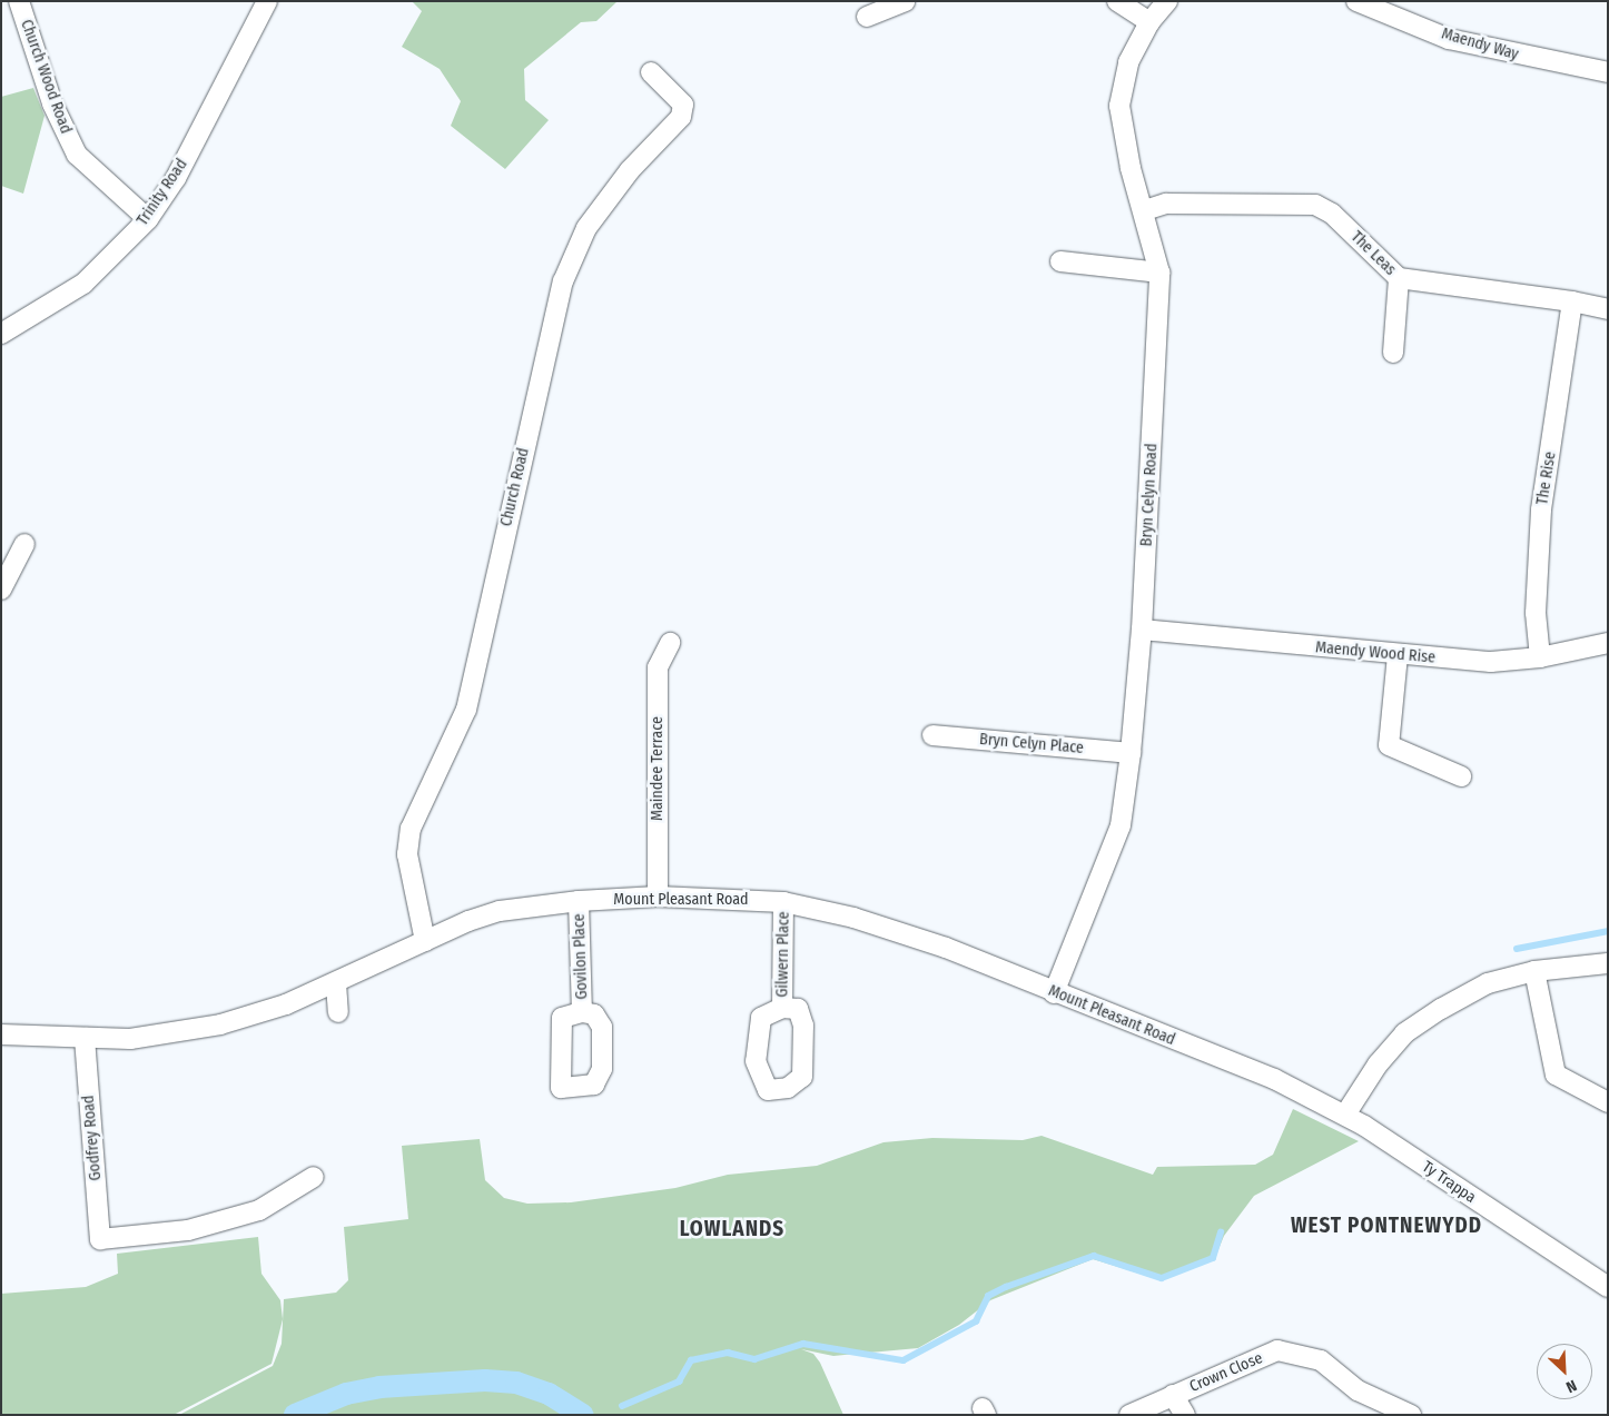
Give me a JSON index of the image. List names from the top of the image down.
{
  "streets": {
    "street": [
      "Maendy Way",
      "Church Wood Road",
      "Trinity Road",
      "The Leas",
      "The Rise",
      "Church Road",
      "Bryn Celyn Road",
      "Maendy Wood Rise",
      "Bryn Celyn Place",
      "Maindee Terrace",
      "Mount Pleasant Road",
      "Gilwern Place",
      "Govilon Place",
      "Godfrey Road",
      "Ty Trappa",
      "Crown Close"
    ]
  },
  "crossings": [
    ["Church Wood Road", "Trinity Road"],
    ["The Leas", "The Rise"],
    ["The Leas", "Bryn Celyn Road"],
    ["The Rise", "Maendy Wood Rise"],
    ["Church Road", "Mount Pleasant Road"],
    ["Bryn Celyn Road", "Maendy Wood Rise"],
    ["Bryn Celyn Road", "Bryn Celyn Place"],
    ["Bryn Celyn Road", "Mount Pleasant Road"],
    ["Maindee Terrace", "Mount Pleasant Road"],
    ["Mount Pleasant Road", "Gilwern Place"],
    ["Mount Pleasant Road", "Govilon Place"],
    ["Mount Pleasant Road", "Godfrey Road"],
    ["Mount Pleasant Road", "Ty Trappa"]
  ],
  "districts": ["WEST PONTNEWYDD", "LOWLANDS"],
  "north": "bottom right"
}
